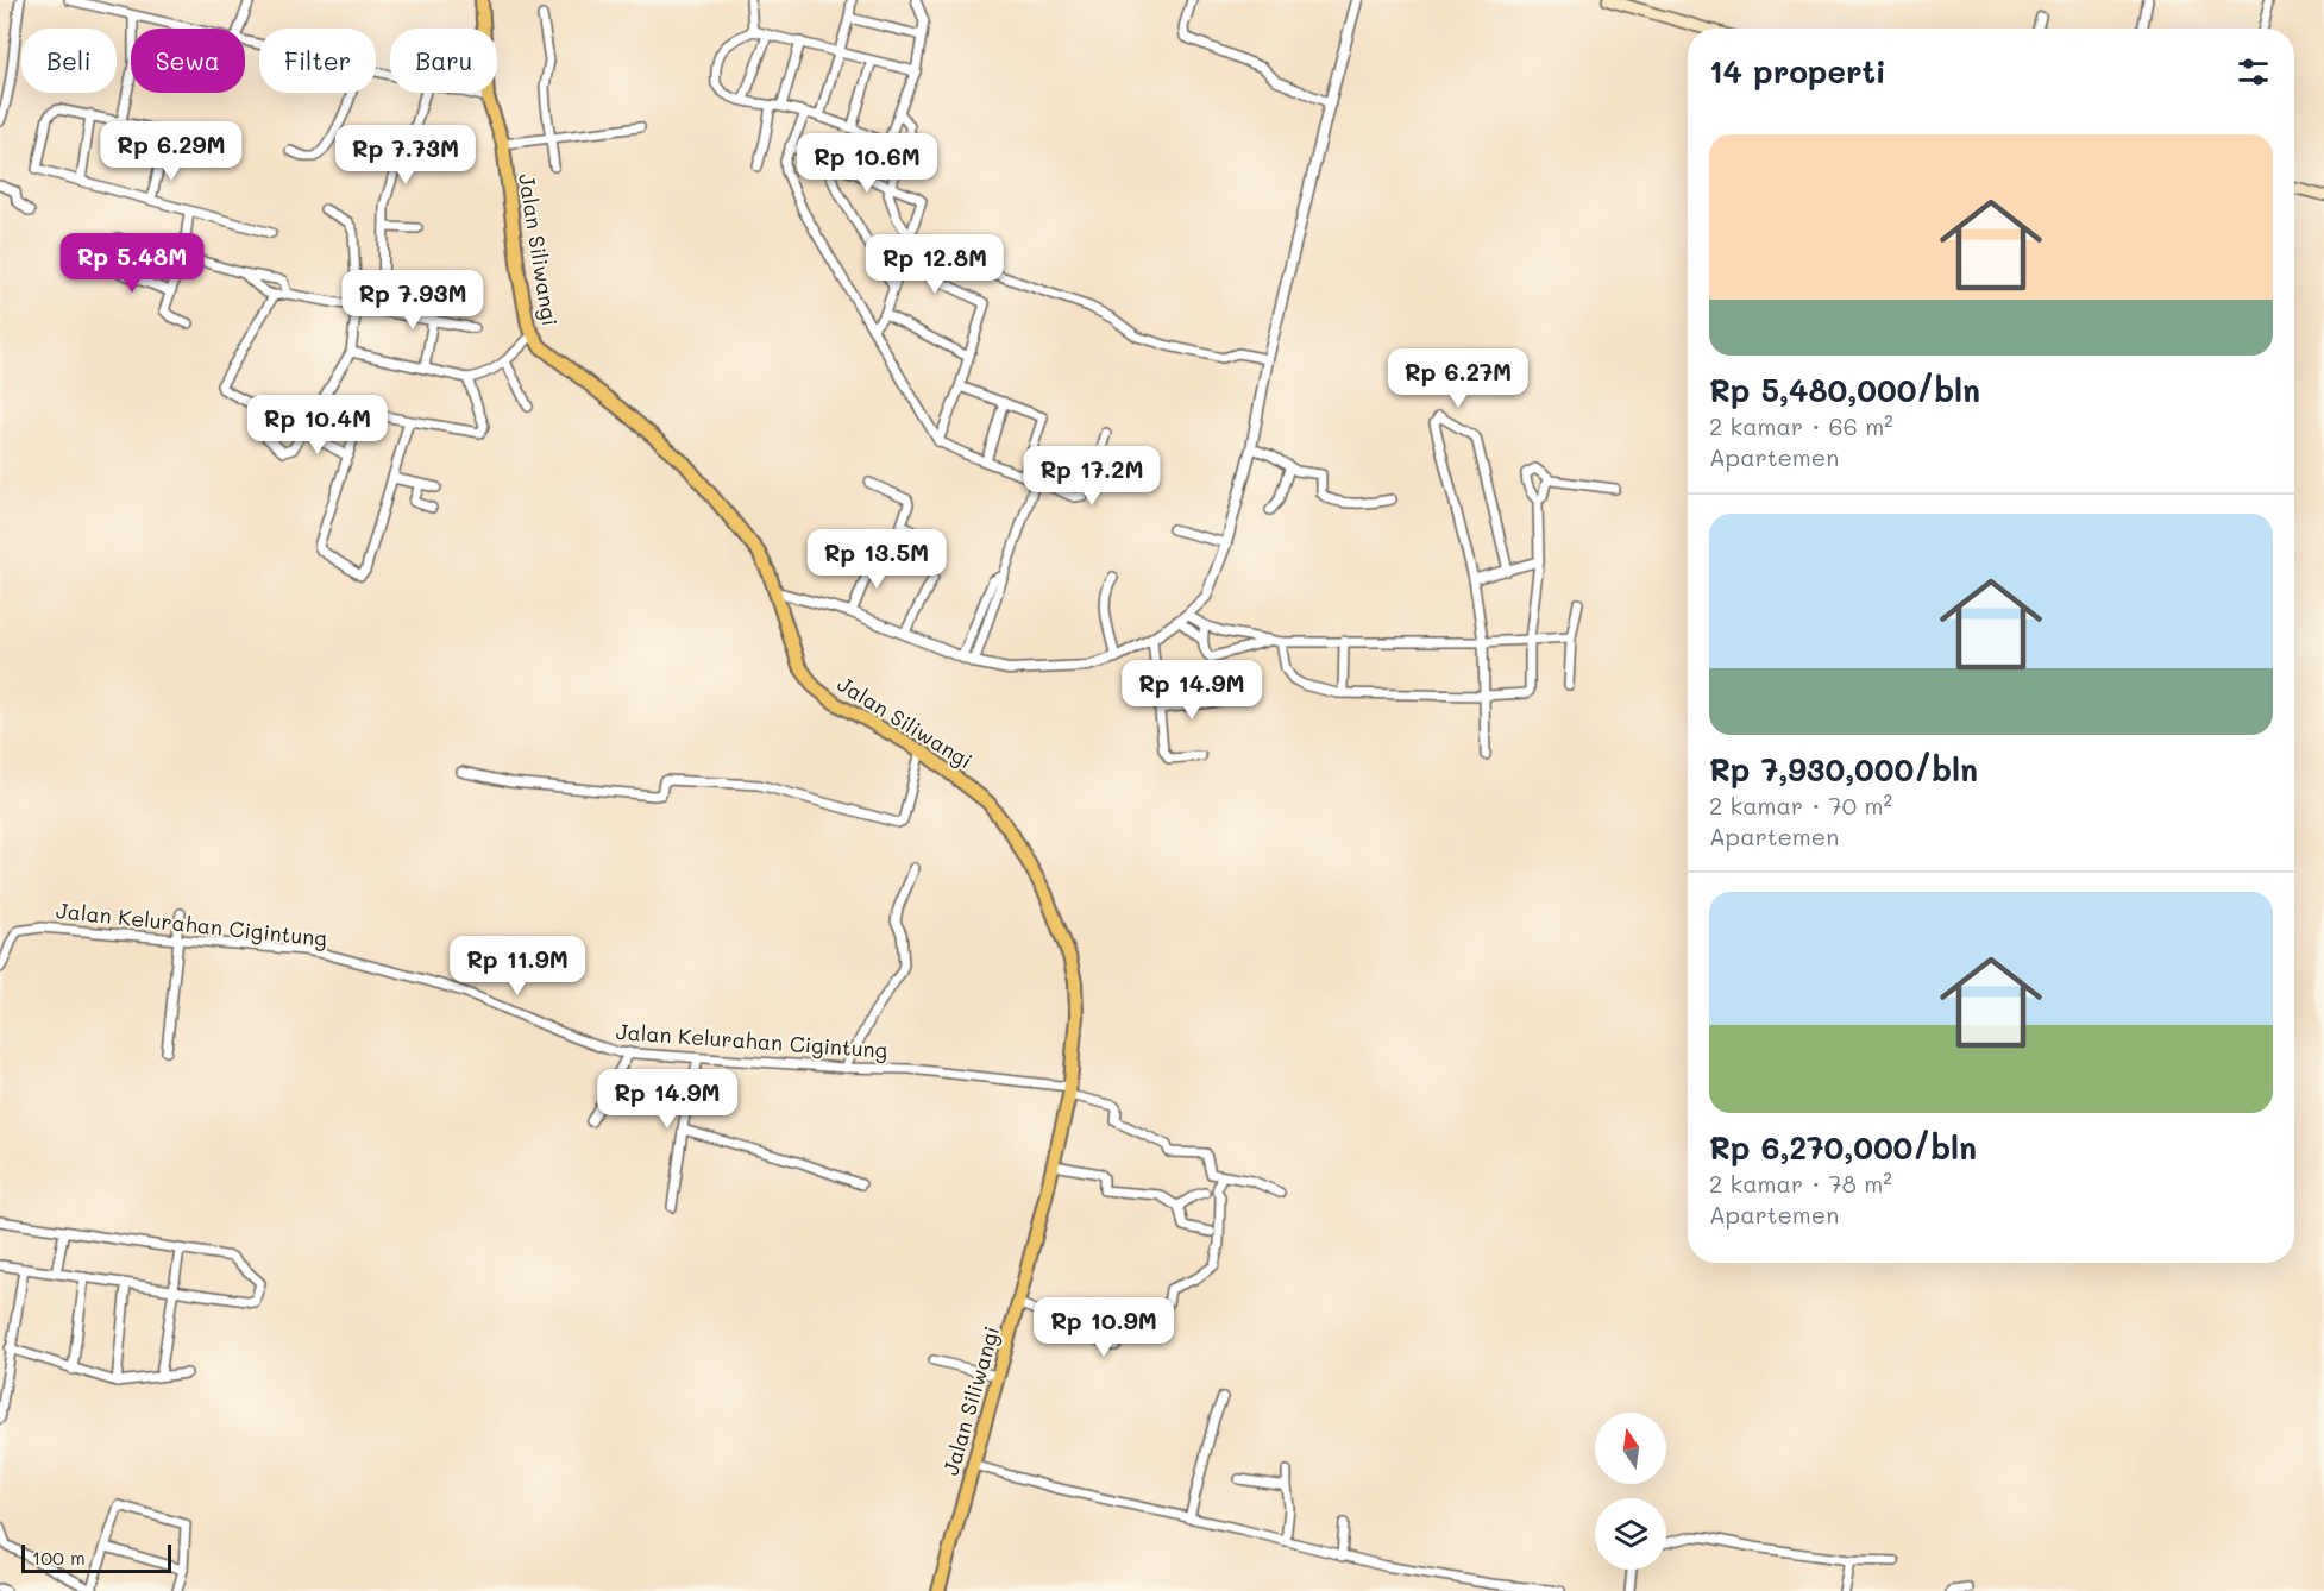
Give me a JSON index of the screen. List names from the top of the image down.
{
  "streets": {
    "main road": ["Jalan Siliwangi"],
    "street": ["Jalan Kelurahan Cigintung"]
  },
  "crossings": [
    ["Jalan Siliwangi", "Jalan Kelurahan Cigintung"]
  ],
  "scale_bar": "100 m",
  "north": "top",
  "page": {
    "chip": [
      "Beli",
      "Sewa",
      "Filter",
      "Baru"
    ],
    "heading": "14 properti",
    "list": [
      {
        "name": "Rp 5,480,000/bln",
        "note": "2 kamar · 66 m² · Apartemen"
      },
      {
        "name": "Rp 7,930,000/bln",
        "note": "2 kamar · 70 m² · Apartemen"
      },
      {
        "name": "Rp 6,270,000/bln",
        "note": "2 kamar · 78 m² · Apartemen"
      }
    ],
    "price": [
      "Rp 6.29M",
      "Rp 7.73M",
      "Rp 10.6M",
      "Rp 5.48M",
      "Rp 12.8M",
      "Rp 7.93M",
      "Rp 6.27M",
      "Rp 10.4M",
      "Rp 17.2M",
      "Rp 13.5M",
      "Rp 14.9M",
      "Rp 11.9M",
      "Rp 14.9M",
      "Rp 10.9M"
    ],
    "scale": "100 m"
  }
}
